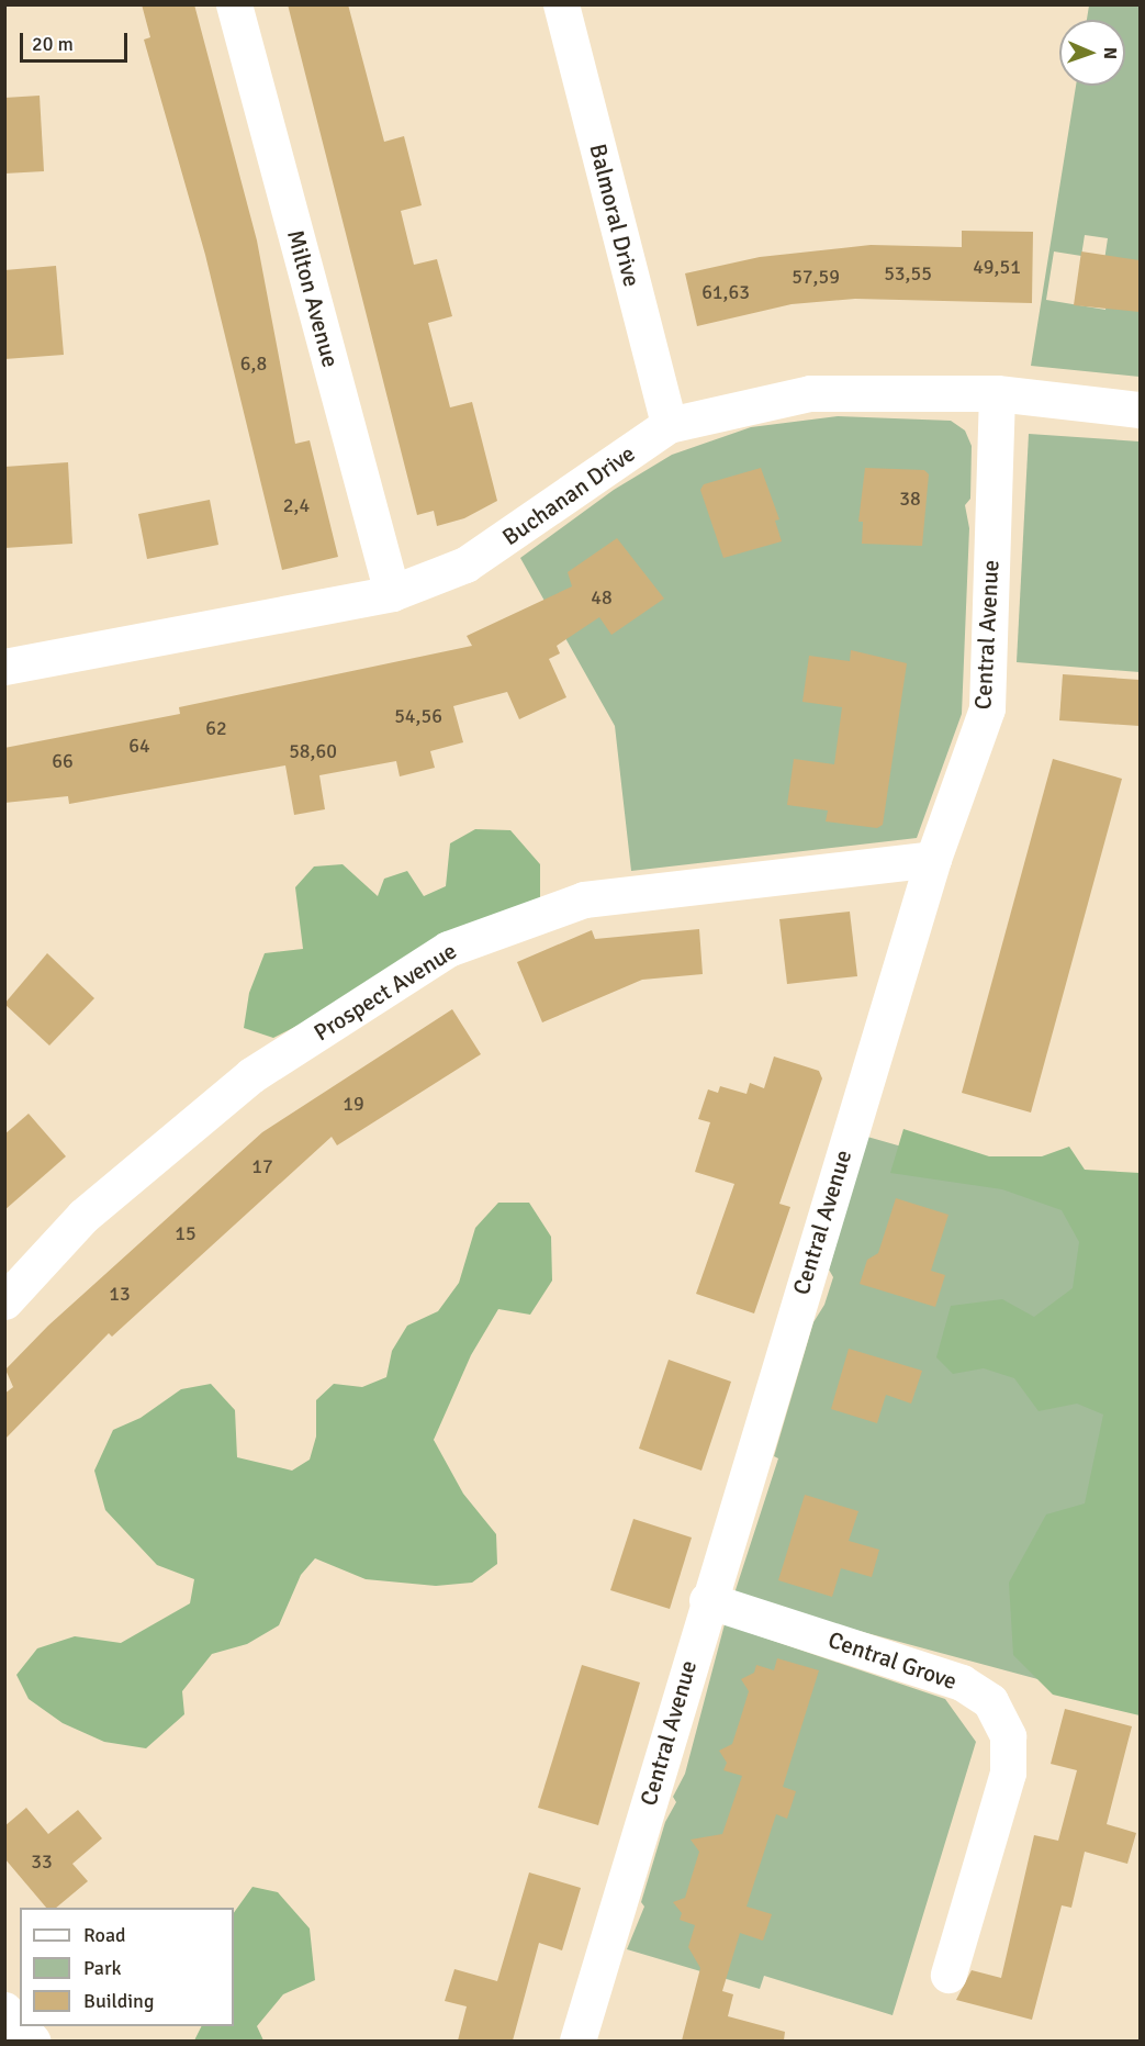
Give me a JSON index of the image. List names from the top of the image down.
{
  "streets": {
    "street": [
      "Balmoral Drive",
      "Milton Avenue",
      "Buchanan Drive",
      "Central Avenue",
      "Prospect Avenue",
      "Central Grove"
    ]
  },
  "crossings": [
    ["Balmoral Drive", "Buchanan Drive"],
    ["Milton Avenue", "Buchanan Drive"],
    ["Buchanan Drive", "Central Avenue"],
    ["Central Avenue", "Prospect Avenue"],
    ["Central Avenue", "Central Grove"]
  ],
  "house_numbers": [
    "49,51",
    "53,55",
    "57,59",
    "61,63",
    "6,8",
    "38",
    "2,4",
    "48",
    "54,56",
    "62",
    "64",
    "58,60",
    "66",
    "19",
    "17",
    "15",
    "13",
    "33"
  ],
  "legend": ["Road", "Park", "Building"],
  "scale_bar": "20 m",
  "north": "right"
}
